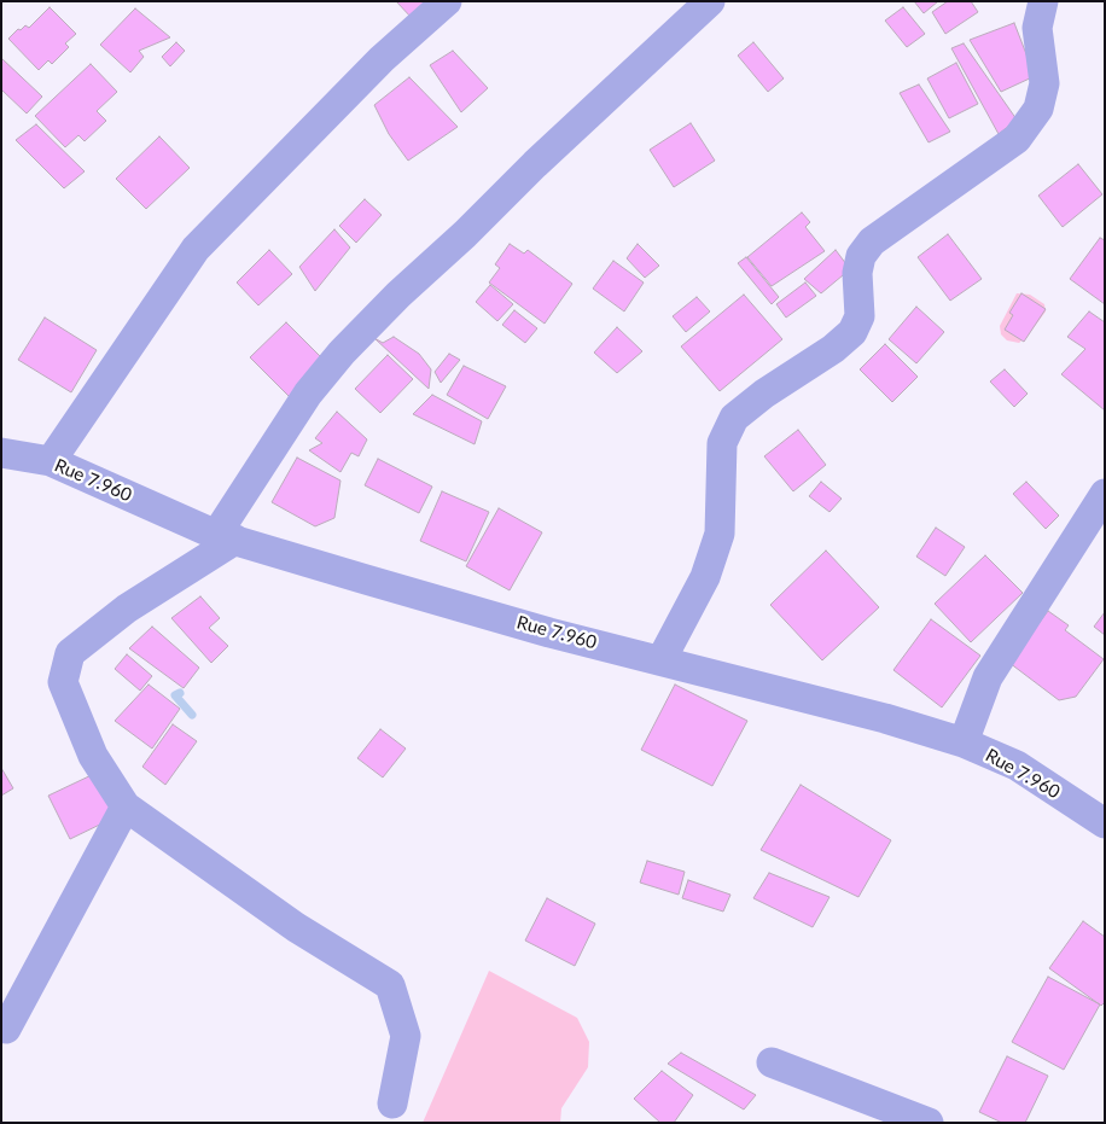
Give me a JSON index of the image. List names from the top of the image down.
{
  "streets": {
    "street": ["Rue 7.960"]
  }
}
